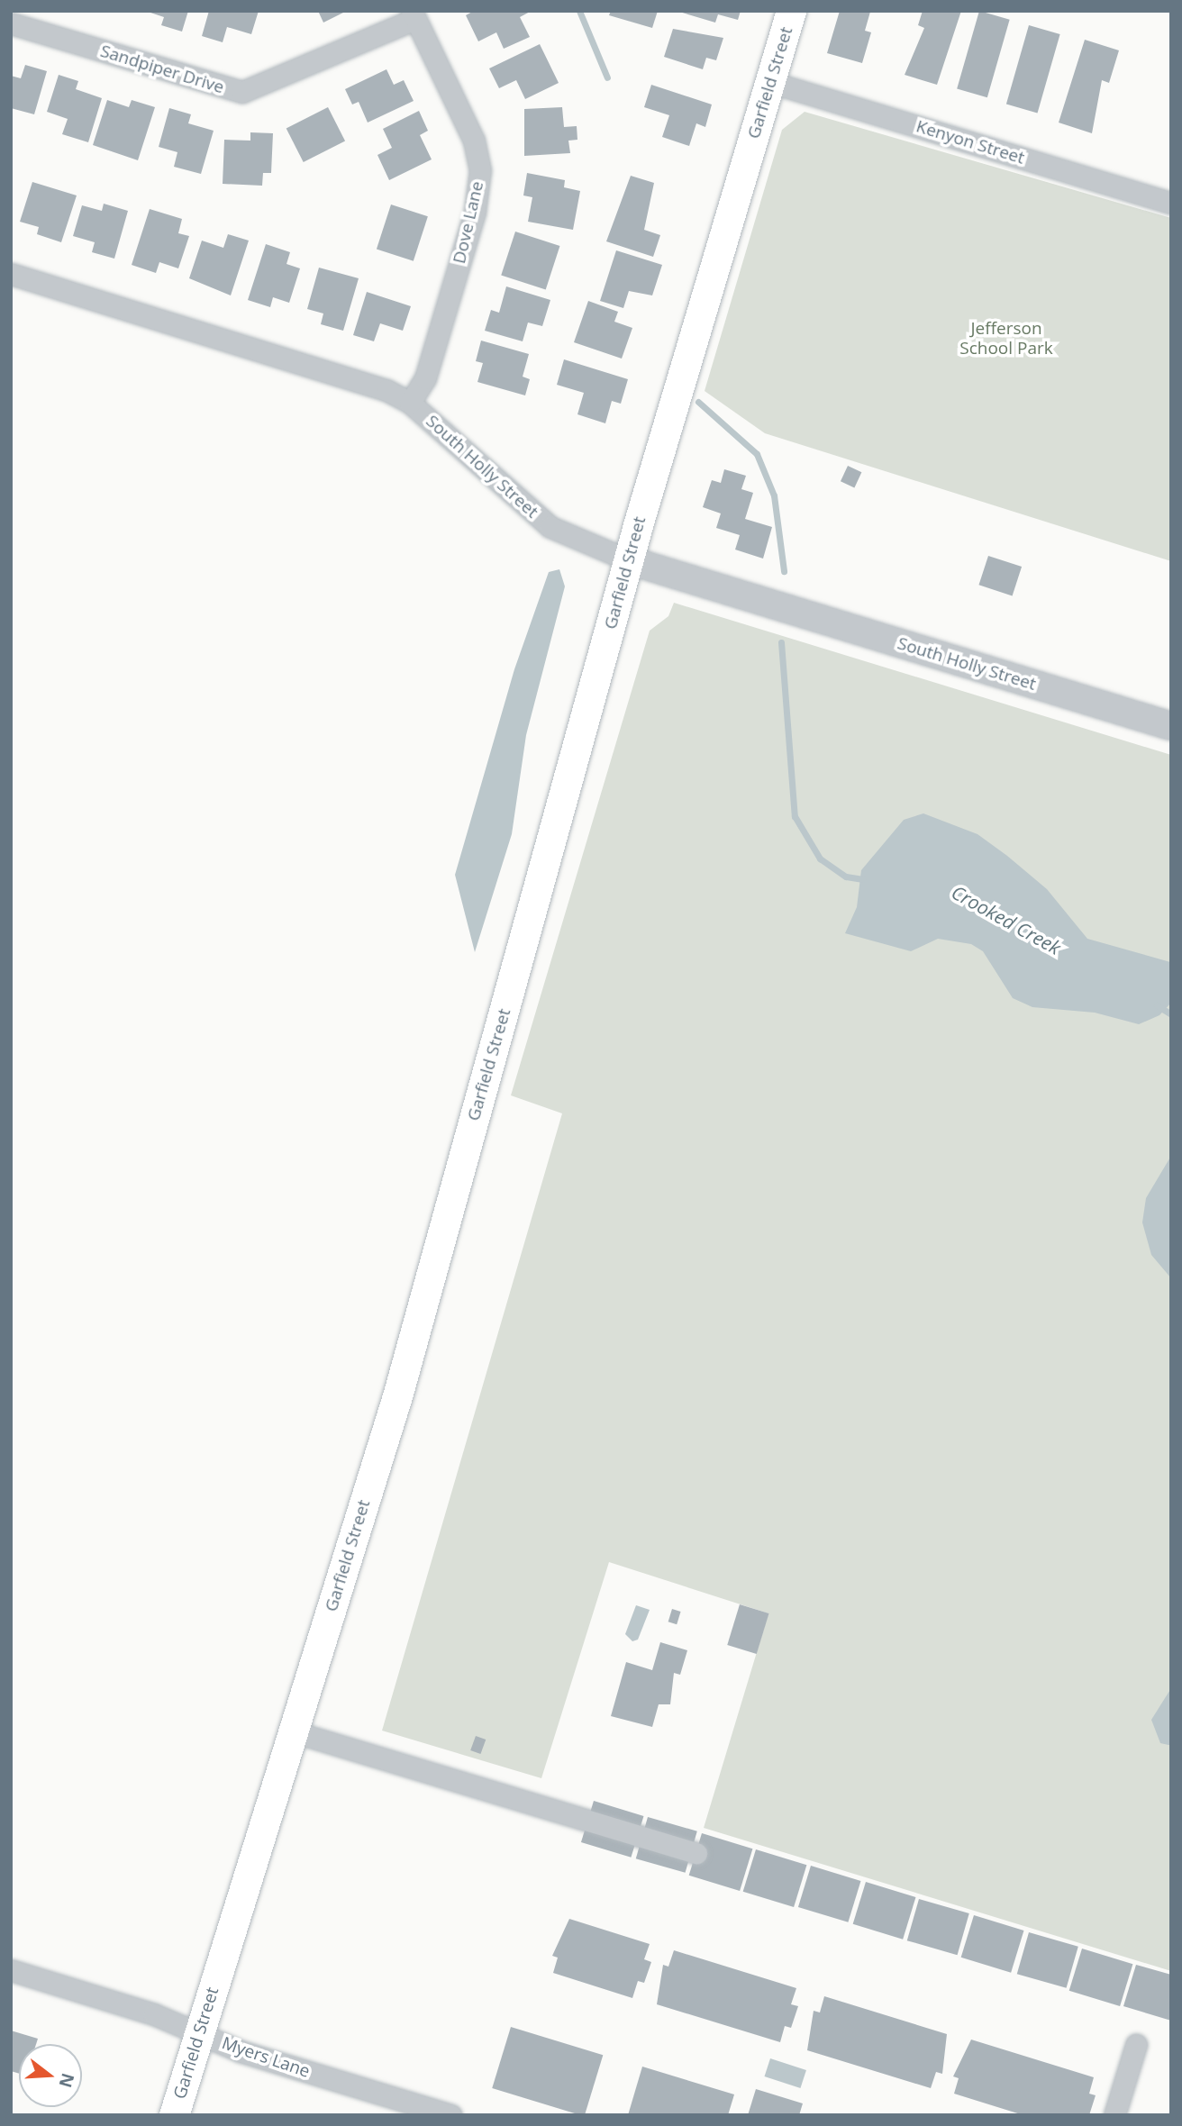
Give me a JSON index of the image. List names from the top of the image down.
{
  "streets": {
    "main road": ["Garfield Street"],
    "street": [
      "Sandpiper Drive",
      "Kenyon Street",
      "Dove Lane",
      "South Holly Street",
      "Myers Lane"
    ]
  },
  "crossings": [
    ["Sandpiper Drive", "Dove Lane"],
    ["Garfield Street", "Kenyon Street"],
    ["Garfield Street", "South Holly Street"],
    ["Garfield Street", "Myers Lane"],
    ["Dove Lane", "South Holly Street"]
  ],
  "water": ["Crooked Creek"],
  "parks": ["Jefferson School Park"],
  "north": "right"
}
